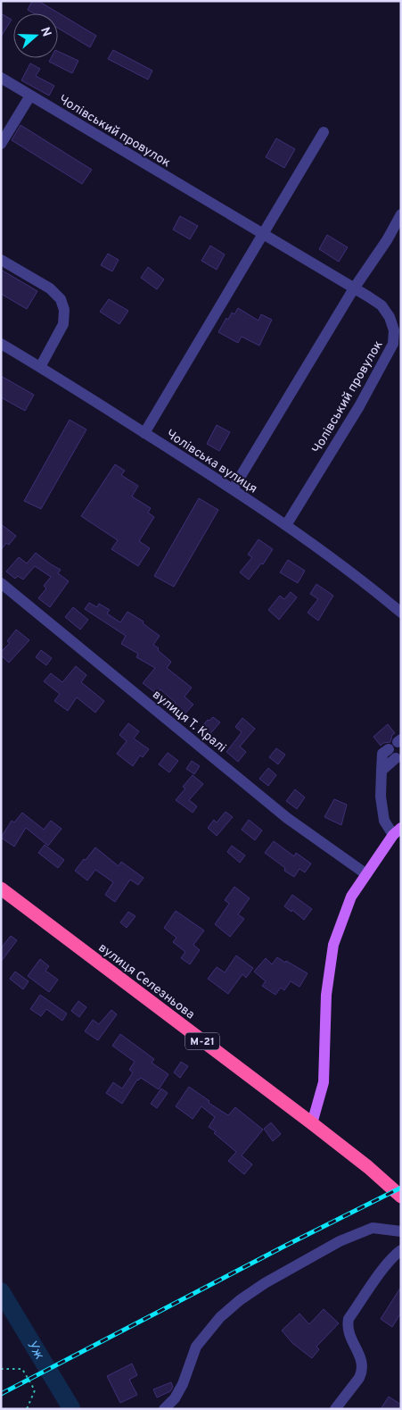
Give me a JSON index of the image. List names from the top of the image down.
{
  "streets": {
    "highway": ["вулиця Селезньова", "М-21"],
    "street": ["Чолівський провулок", "Чолівська вулиця", "вулиця Т. Кралі"]
  },
  "crossings": [
    ["Чолівський провулок", "Чолівська вулиця"]
  ],
  "water": ["Уж"],
  "north": "right"
}
